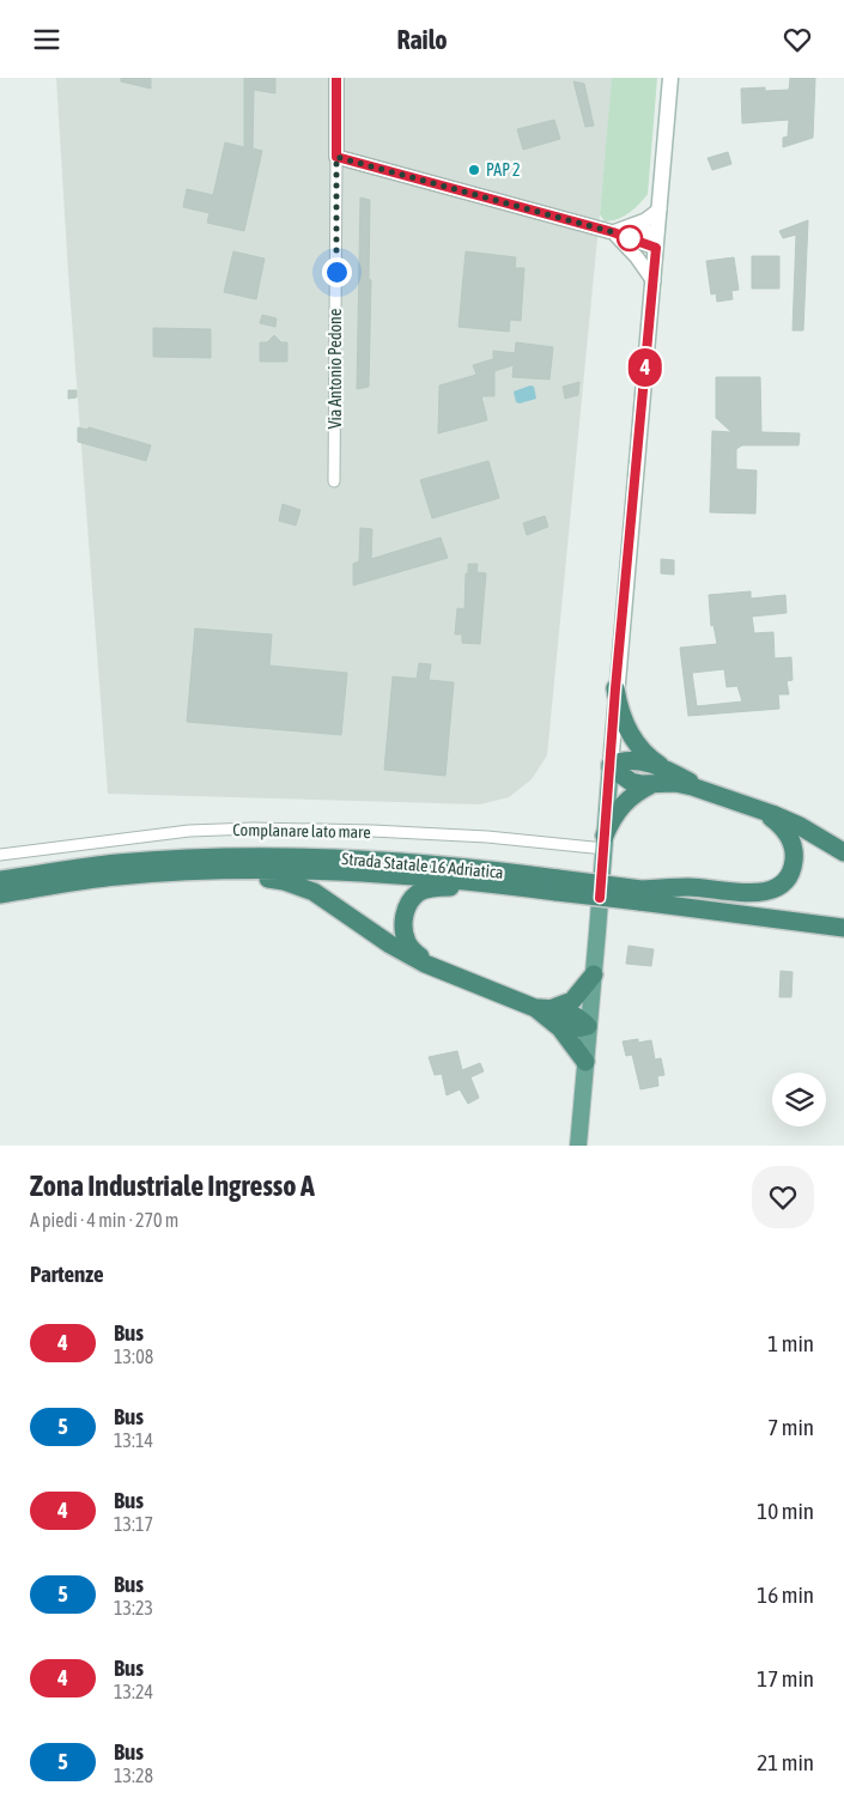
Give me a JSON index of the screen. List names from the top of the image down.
{
  "streets": {
    "highway": ["Strada Statale 16 Adriatica"],
    "street": ["Via Antonio Pedone", "Complanare lato mare"]
  },
  "places": ["PAP 2"],
  "lines": ["bus line 4"],
  "page": {
    "header": "Railo",
    "on_map": "4",
    "heading": [
      ["Zona Industriale Ingresso A", "A piedi · 4 min · 270 m"],
      "Partenze"
    ],
    "list": [
      {
        "mark": "4",
        "name": "Bus",
        "note": "13:08",
        "value": "1 min"
      },
      {
        "mark": "5",
        "name": "Bus",
        "note": "13:14",
        "value": "7 min"
      },
      {
        "mark": "4",
        "name": "Bus",
        "note": "13:17",
        "value": "10 min"
      },
      {
        "mark": "5",
        "name": "Bus",
        "note": "13:23",
        "value": "16 min"
      },
      {
        "mark": "4",
        "name": "Bus",
        "note": "13:24",
        "value": "17 min"
      },
      {
        "mark": "5",
        "name": "Bus",
        "note": "13:28",
        "value": "21 min"
      }
    ]
  }
}
